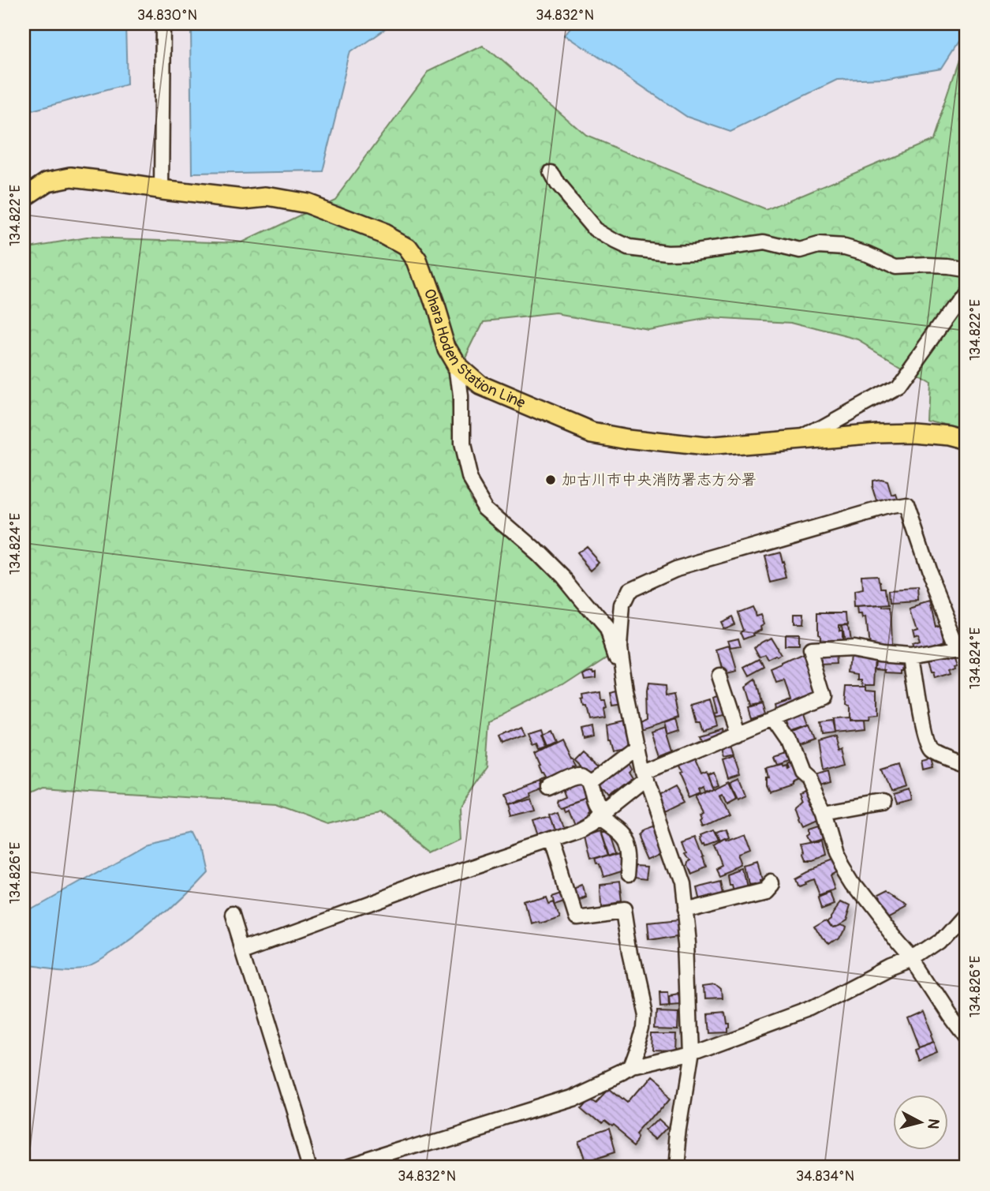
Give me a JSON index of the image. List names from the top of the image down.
{
  "streets": {
    "main road": ["Ohara Hoden Station Line"]
  },
  "places": ["加古川市中央消防署志方分署"],
  "north": "right",
  "coordinates": [
    "34.830°N",
    "34.832°N",
    "134.822°E",
    "134.824°E",
    "134.826°E",
    "34.834°N"
  ]
}
